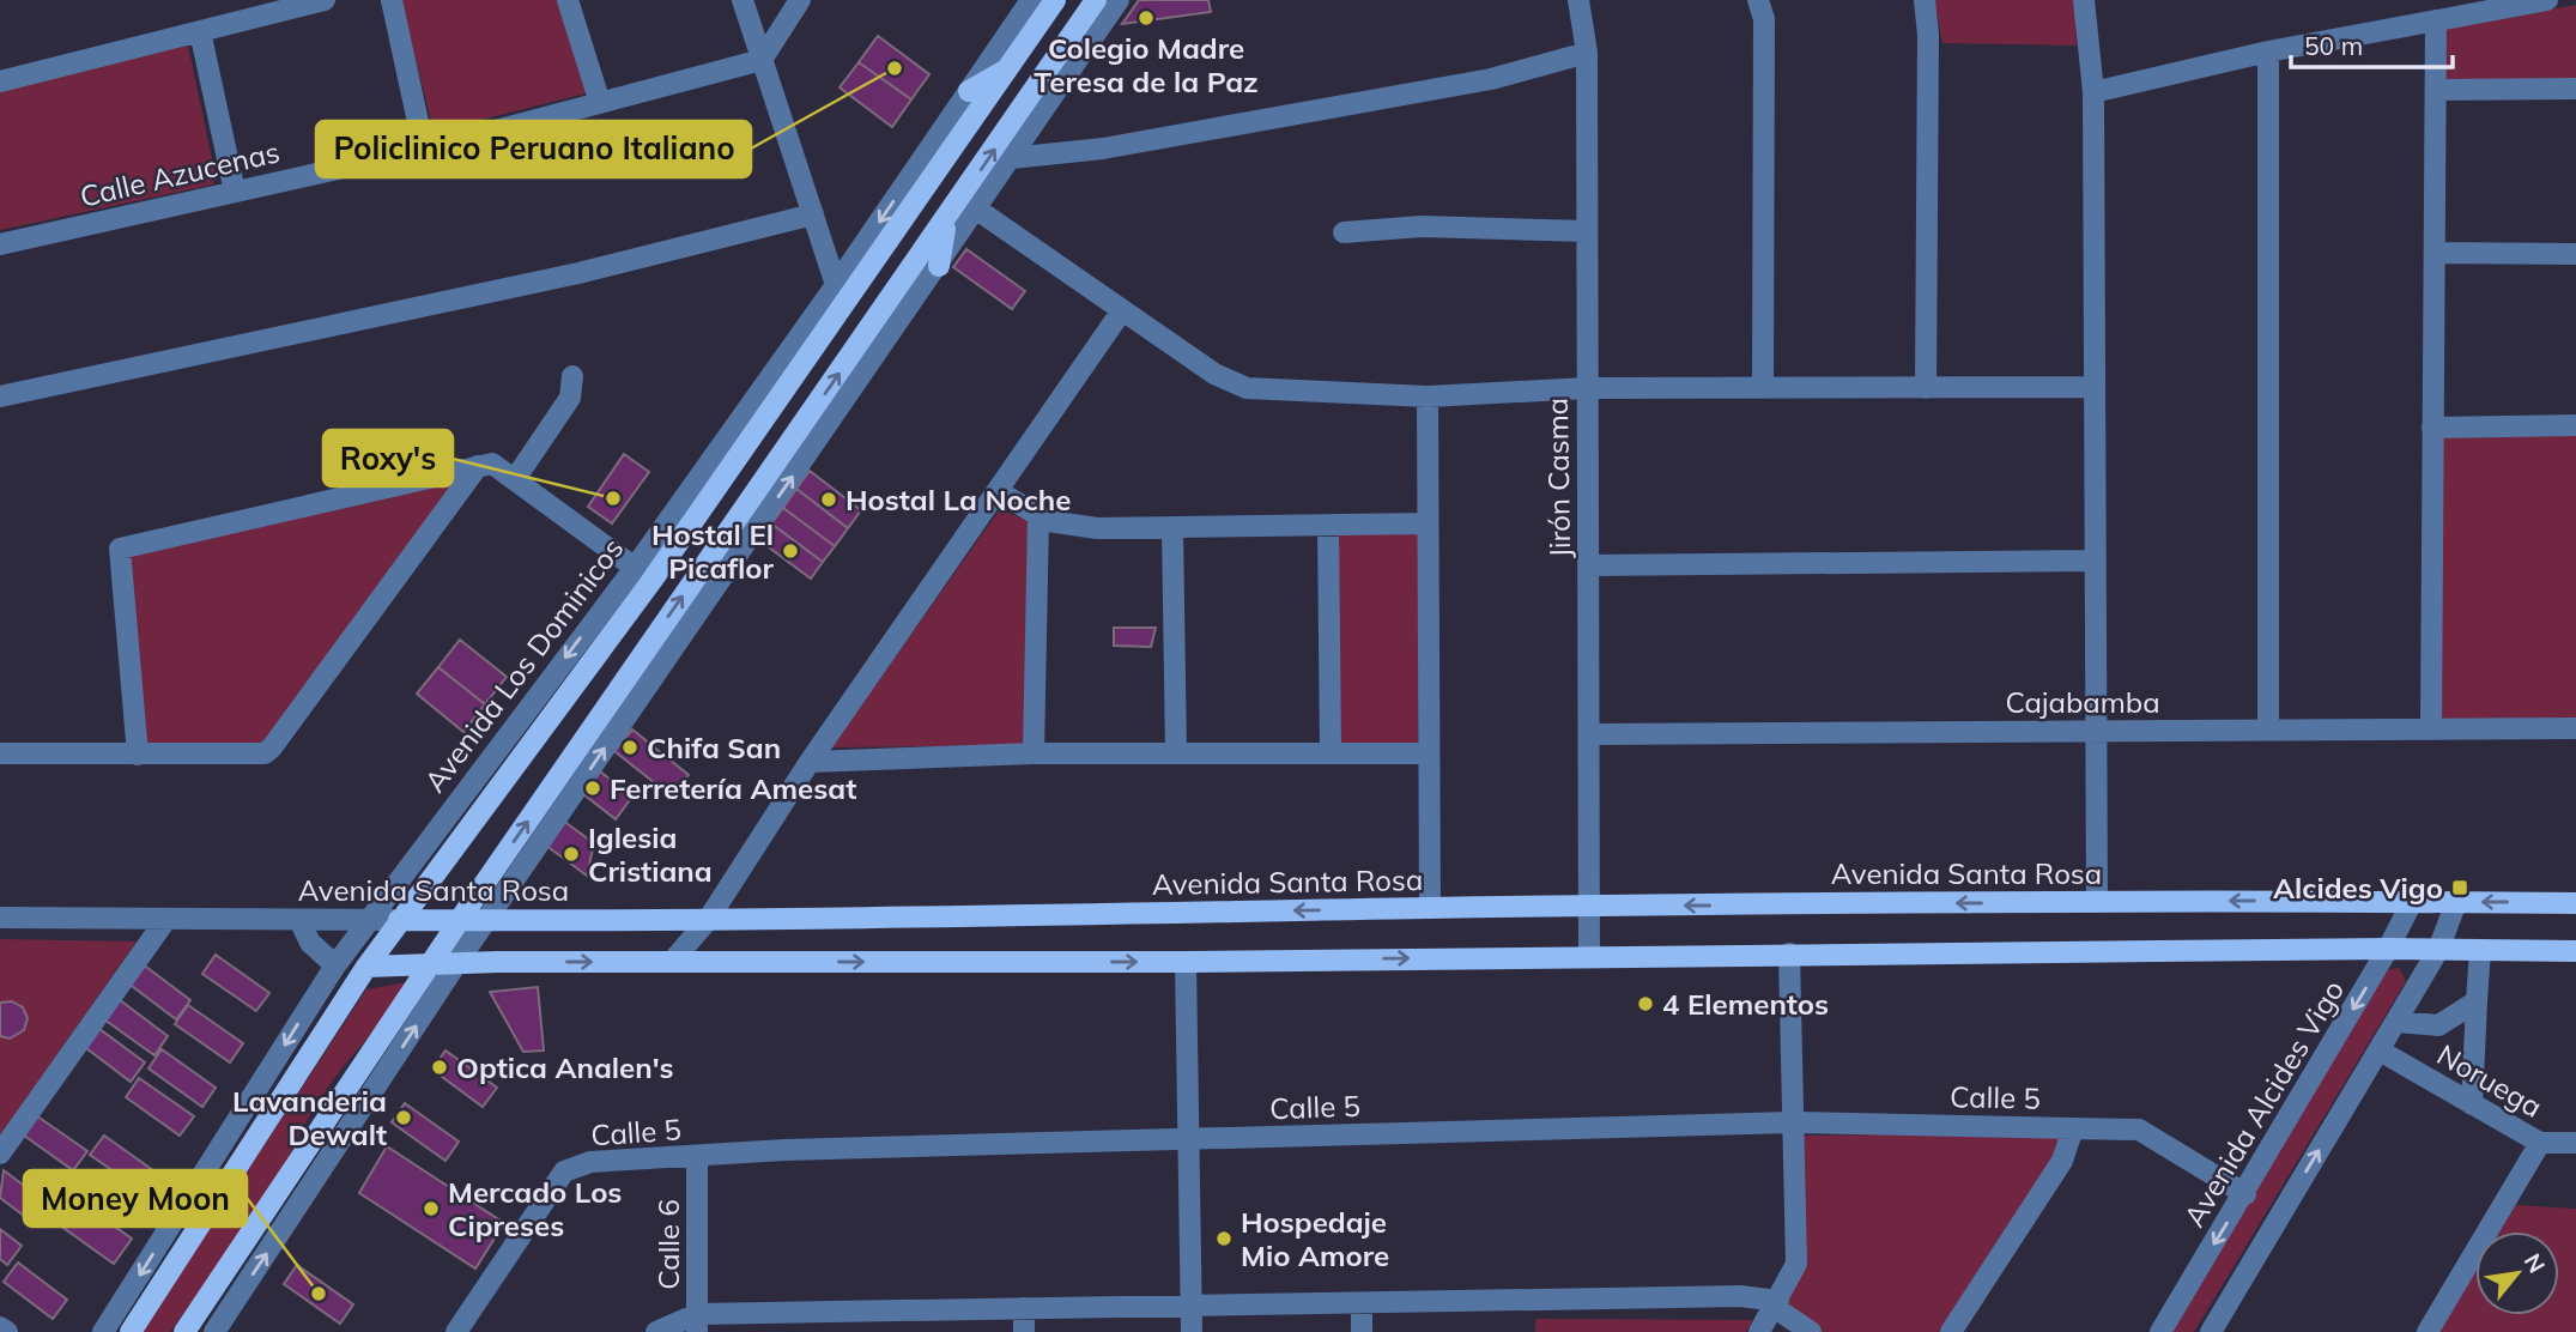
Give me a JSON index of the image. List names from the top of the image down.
{
  "streets": {
    "main road": ["Avenida Los Dominicos", "Avenida Santa Rosa"],
    "street": [
      "Calle Azucenas",
      "Jirón Casma",
      "Cajabamba",
      "Noruega",
      "Calle 5",
      "Avenida Alcides Vigo",
      "Calle 6"
    ]
  },
  "crossings": [
    ["Jirón Casma", "Cajabamba"],
    ["Jirón Casma", "Avenida Santa Rosa"],
    ["Avenida Los Dominicos", "Avenida Santa Rosa"],
    ["Avenida Santa Rosa", "Avenida Alcides Vigo"],
    ["Calle 5", "Avenida Alcides Vigo"],
    ["Calle 5", "Calle 6"]
  ],
  "places": {
    "other": [
      "Colegio Madre Teresa de la Paz",
      "Policlinico Peruano Italiano",
      "Roxy's",
      "Hostal La Noche",
      "Hostal El Picaflor",
      "Chifa San",
      "Ferretería Amesat",
      "Iglesia Cristiana",
      "4 Elementos",
      "Optica Analen's",
      "Lavanderia Dewalt",
      "Mercado Los Cipreses",
      "Hospedaje Mio Amore",
      "Money Moon"
    ],
    "transit": ["Alcides Vigo"]
  },
  "scale_bar": "50 m",
  "north": "top right"
}
